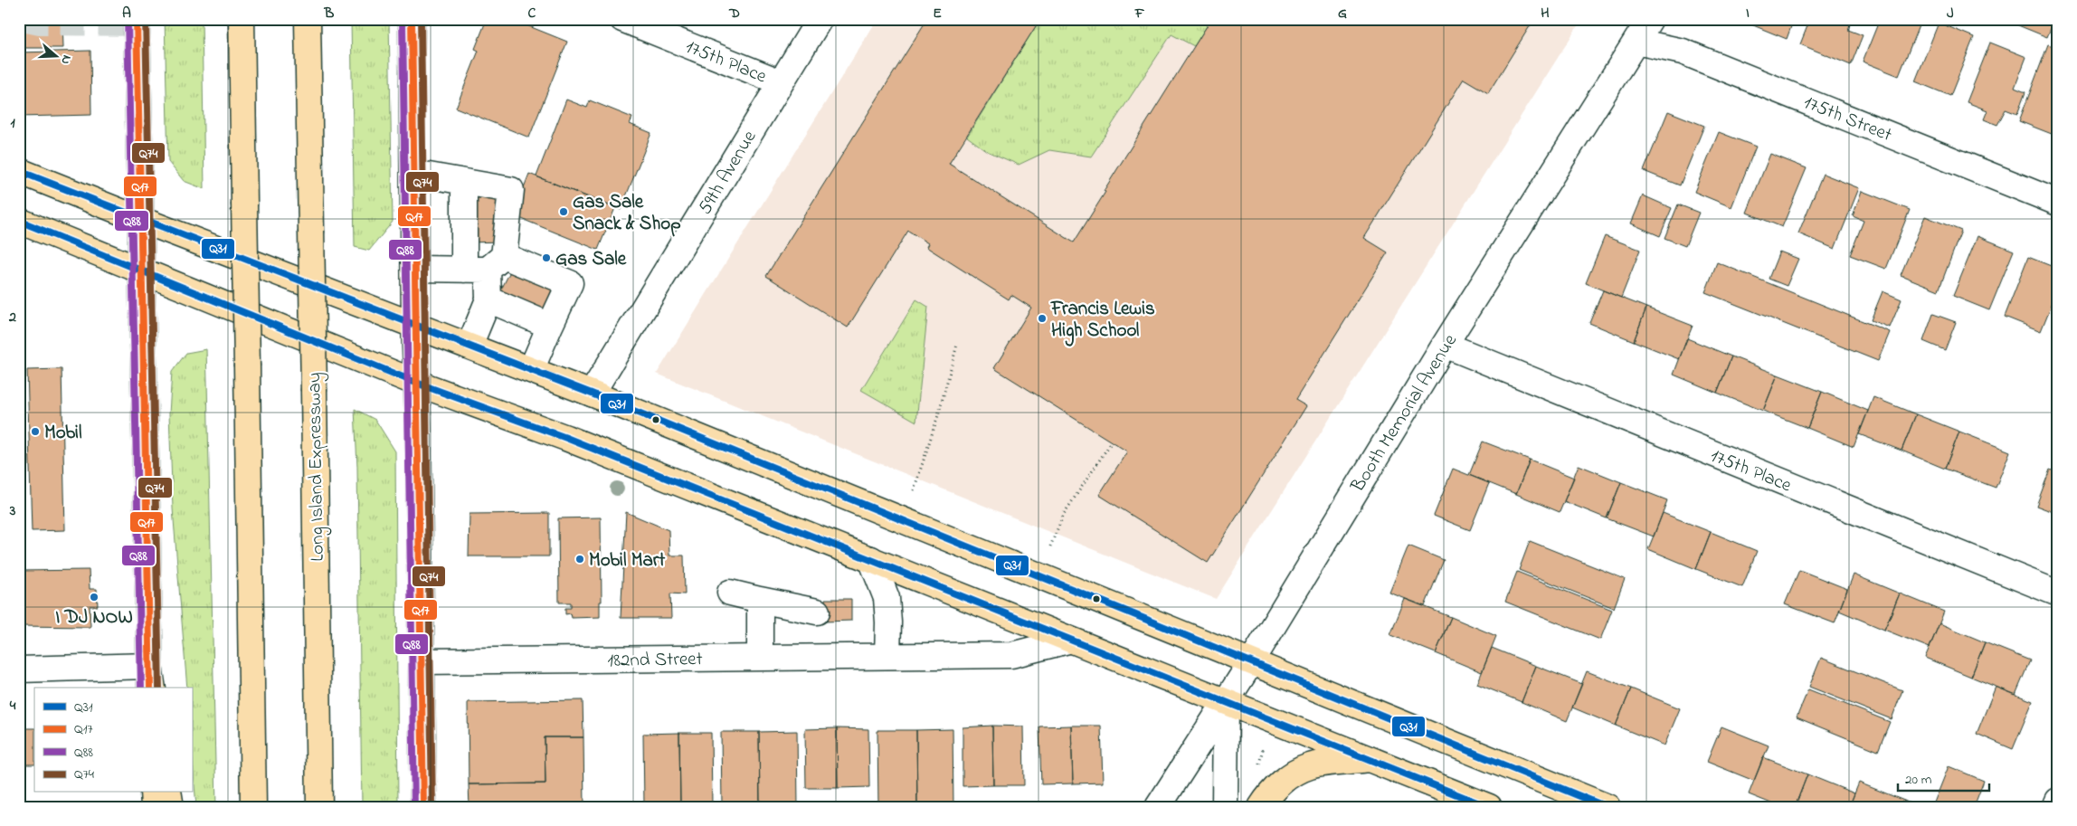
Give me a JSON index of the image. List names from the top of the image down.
{
  "streets": {
    "main road": ["Long Island Expressway"],
    "street": [
      "175th Place",
      "175th Street",
      "59th Avenue",
      "Booth Memorial Avenue",
      "182nd Street"
    ]
  },
  "crossings": [
    ["175th Place", "59th Avenue"],
    ["175th Place", "Booth Memorial Avenue"],
    ["175th Street", "Booth Memorial Avenue"]
  ],
  "places": [
    "Gas Sale Snack & Shop",
    "Gas Sale",
    "Francis Lewis High School",
    "Mobil",
    "Mobil Mart",
    "I DJ NOW"
  ],
  "lines": [
    "transit line Q17",
    "transit line Q88",
    "transit line Q74",
    "transit line Q31"
  ],
  "legend": [
    "Q31",
    "Q17",
    "Q88",
    "Q74"
  ],
  "scale_bar": "20 m",
  "north": "right",
  "grid": {
    "columns": [
      "A",
      "B",
      "C",
      "D",
      "E",
      "F",
      "G",
      "H",
      "I",
      "J"
    ],
    "rows": [
      "1",
      "2",
      "3",
      "4"
    ]
  }
}
